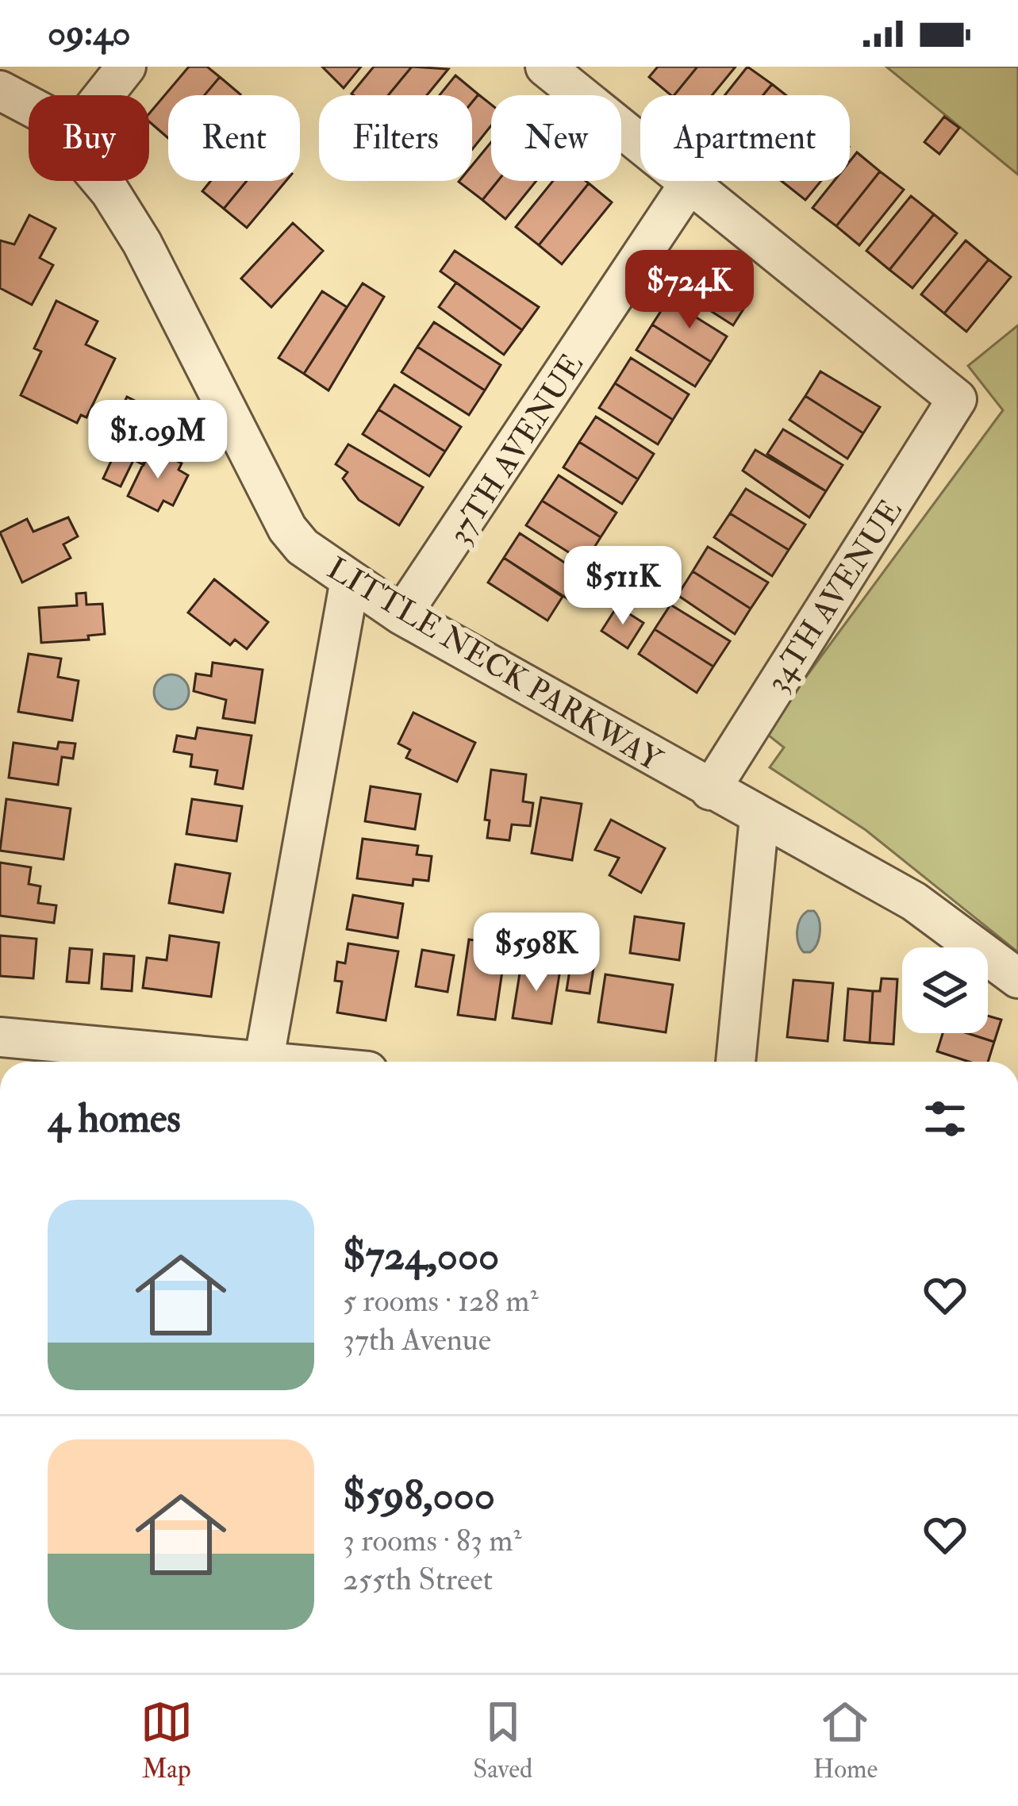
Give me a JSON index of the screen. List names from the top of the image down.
{
  "streets": {
    "street": ["37TH AVENUE", "34TH AVENUE", "LITTLE NECK PARKWAY"]
  },
  "crossings": [
    ["37TH AVENUE", "34TH AVENUE"],
    ["37TH AVENUE", "LITTLE NECK PARKWAY"],
    ["34TH AVENUE", "LITTLE NECK PARKWAY"]
  ],
  "page": {
    "status": "09:40",
    "chip": [
      "Buy",
      "Rent",
      "Filters",
      "New",
      "Apartment"
    ],
    "price": [
      "$724K",
      "$1.09M",
      "$511K",
      "$598K"
    ],
    "heading": "4 homes",
    "list": [
      {
        "name": "$724,000",
        "note": "5 rooms · 128 m² · 37th Avenue"
      },
      {
        "name": "$598,000",
        "note": "3 rooms · 83 m² · 255th Street"
      }
    ],
    "tabs": ["Map", "Saved", "Home"]
  }
}
